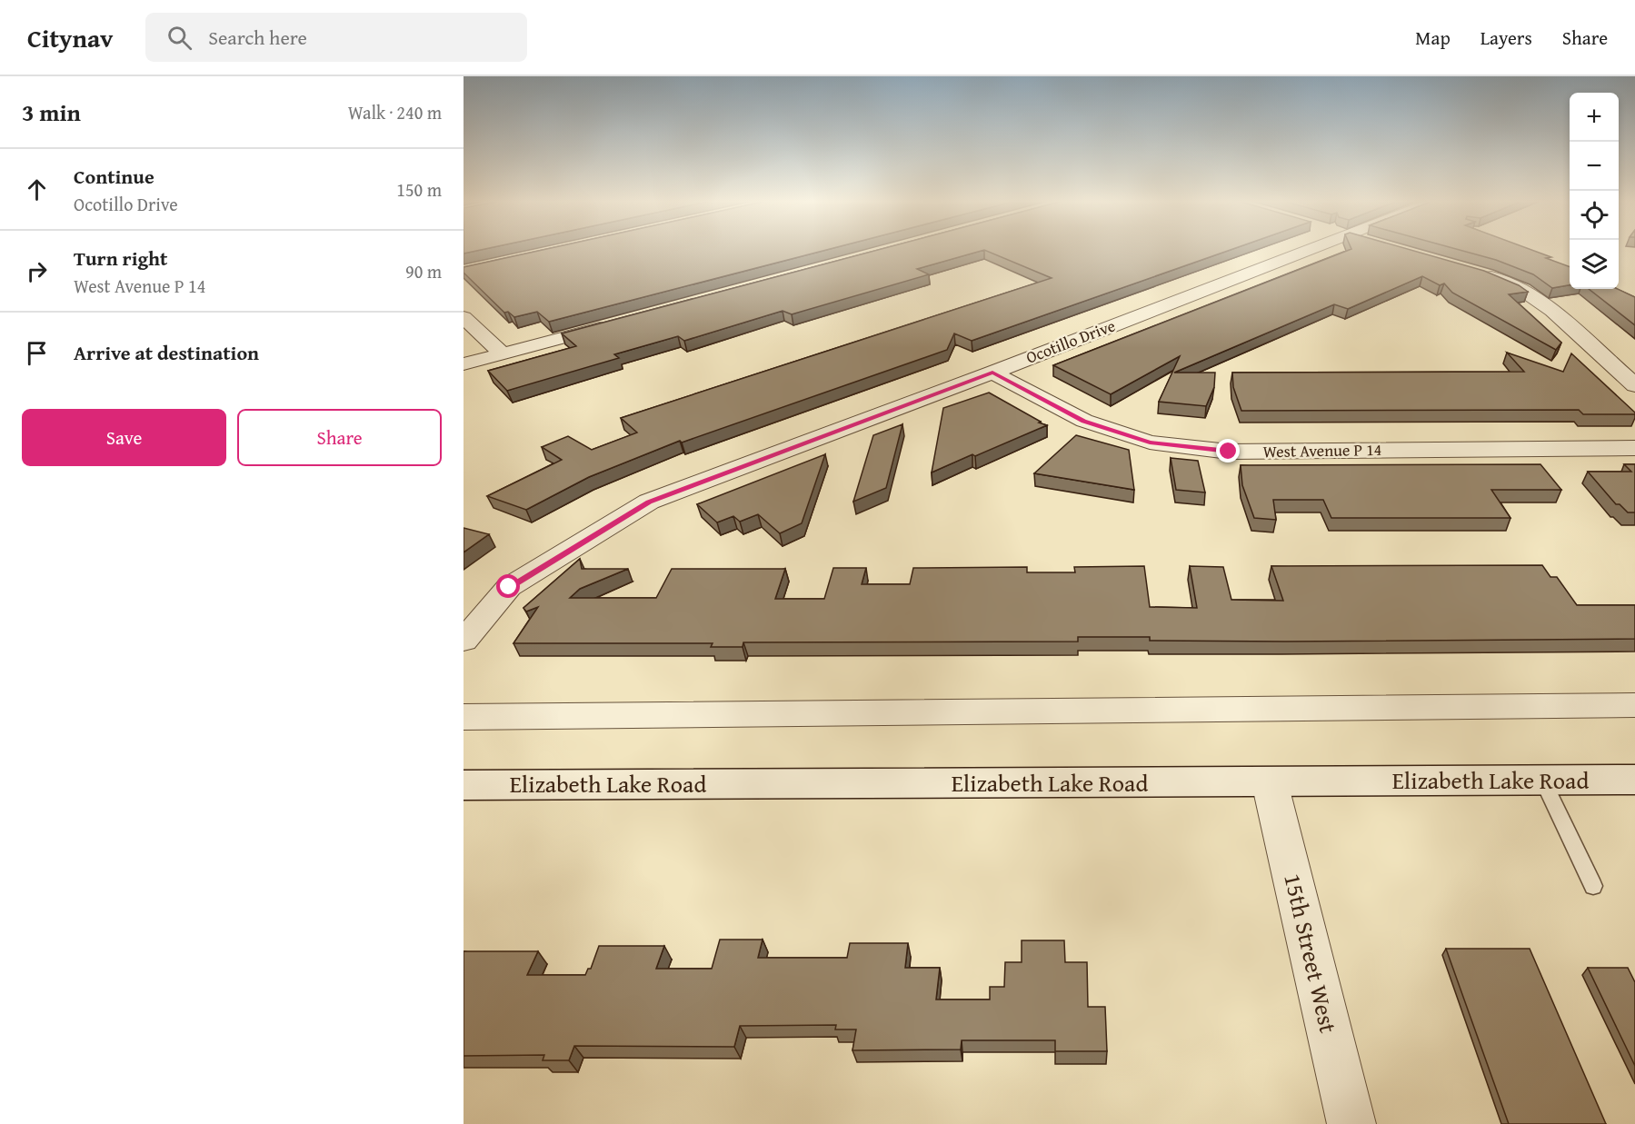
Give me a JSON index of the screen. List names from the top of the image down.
{
  "streets": {
    "main road": ["Elizabeth Lake Road"],
    "street": ["Ocotillo Drive", "West Avenue P 14", "15th Street West"]
  },
  "crossings": [
    ["Ocotillo Drive", "West Avenue P 14"],
    ["Elizabeth Lake Road", "15th Street West"]
  ],
  "page": {
    "header": "Citynav",
    "search": "Search here",
    "nav": ["Map", "Layers", "Share"],
    "heading": ["3 min", "Walk · 240 m"],
    "map_buttons": ["+", "−"],
    "list": [
      ["Continue", "Ocotillo Drive", "150 m"],
      ["Turn right", "West Avenue P 14", "90 m"],
      "Arrive at destination"
    ],
    "buttons": ["Save", "Share"]
  }
}
